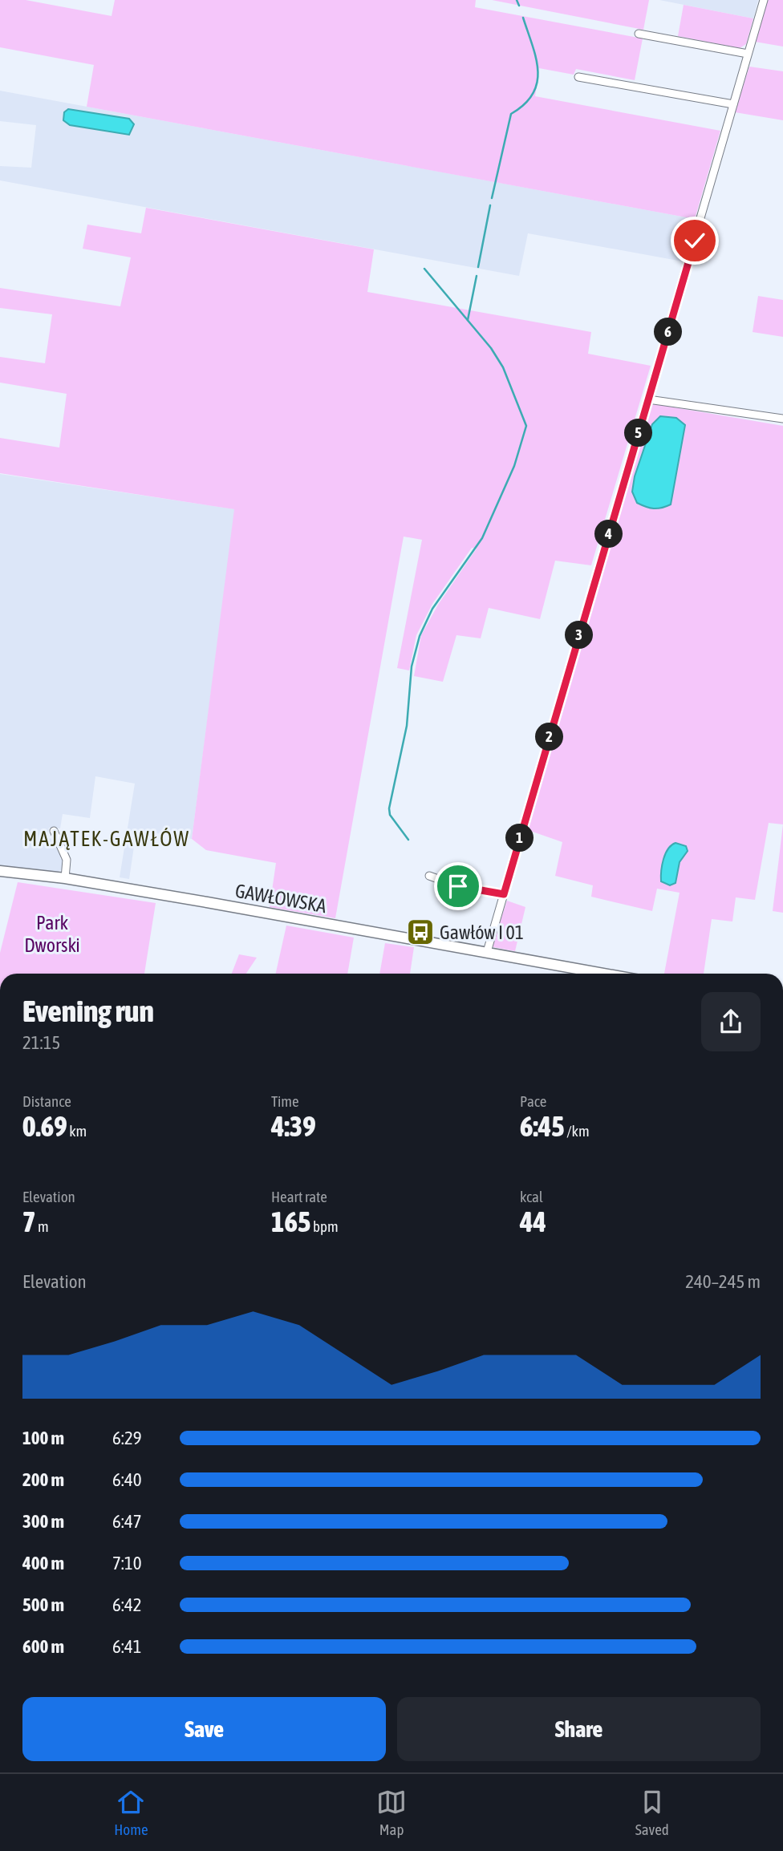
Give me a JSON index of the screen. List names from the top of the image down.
{
  "streets": {
    "street": ["GAWŁOWSKA"]
  },
  "districts": ["MAJĄTEK-GAWŁÓW"],
  "parks": ["Park Dworski"],
  "places": {
    "bus stop": ["Gawłów I 01"]
  },
  "page": {
    "pins": [
      "6",
      "5",
      "4",
      "3",
      "2",
      "1"
    ],
    "heading": ["Evening run", "21:15"],
    "stats": [
      ["Distance", "0.69 km"],
      ["Time", "4:39"],
      ["Pace", "6:45 /km"],
      ["Elevation", "7 m"],
      ["Heart rate", "165 bpm"],
      ["kcal", "44"]
    ],
    "chart": ["Elevation", "240–245 m"],
    "list": [
      {
        "name": "100 m",
        "note": "6:29"
      },
      {
        "name": "200 m",
        "note": "6:40"
      },
      {
        "name": "300 m",
        "note": "6:47"
      },
      {
        "name": "400 m",
        "note": "7:10"
      },
      {
        "name": "500 m",
        "note": "6:42"
      },
      {
        "name": "600 m",
        "note": "6:41"
      }
    ],
    "buttons": ["Save", "Share"],
    "tabs": ["Home", "Map", "Saved"]
  }
}
